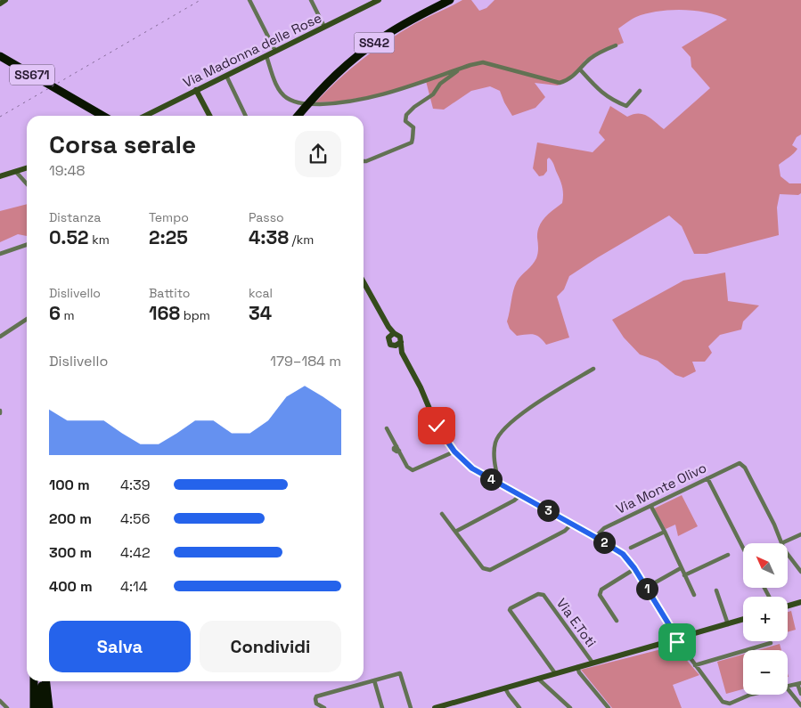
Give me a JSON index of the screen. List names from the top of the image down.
{
  "streets": {
    "highway": ["SS42", "SS671"],
    "street": ["Via Madonna delle Rose", "Via Monte Olivo", "Via E.Toti"]
  },
  "north": "top left",
  "page": {
    "heading": ["Corsa serale", "19:48"],
    "stats": [
      ["Distanza", "0.52 km"],
      ["Tempo", "2:25"],
      ["Passo", "4:38 /km"],
      ["Dislivello", "6 m"],
      ["Battito", "168 bpm"],
      ["kcal", "34"]
    ],
    "chart": ["Dislivello", "179–184 m"],
    "list": [
      {
        "name": "100 m",
        "note": "4:39"
      },
      {
        "name": "200 m",
        "note": "4:56"
      },
      {
        "name": "300 m",
        "note": "4:42"
      },
      {
        "name": "400 m",
        "note": "4:14"
      }
    ],
    "pins": [
      "4",
      "3",
      "2",
      "1"
    ],
    "map_buttons": ["+", "−"],
    "buttons": ["Salva", "Condividi"]
  }
}
